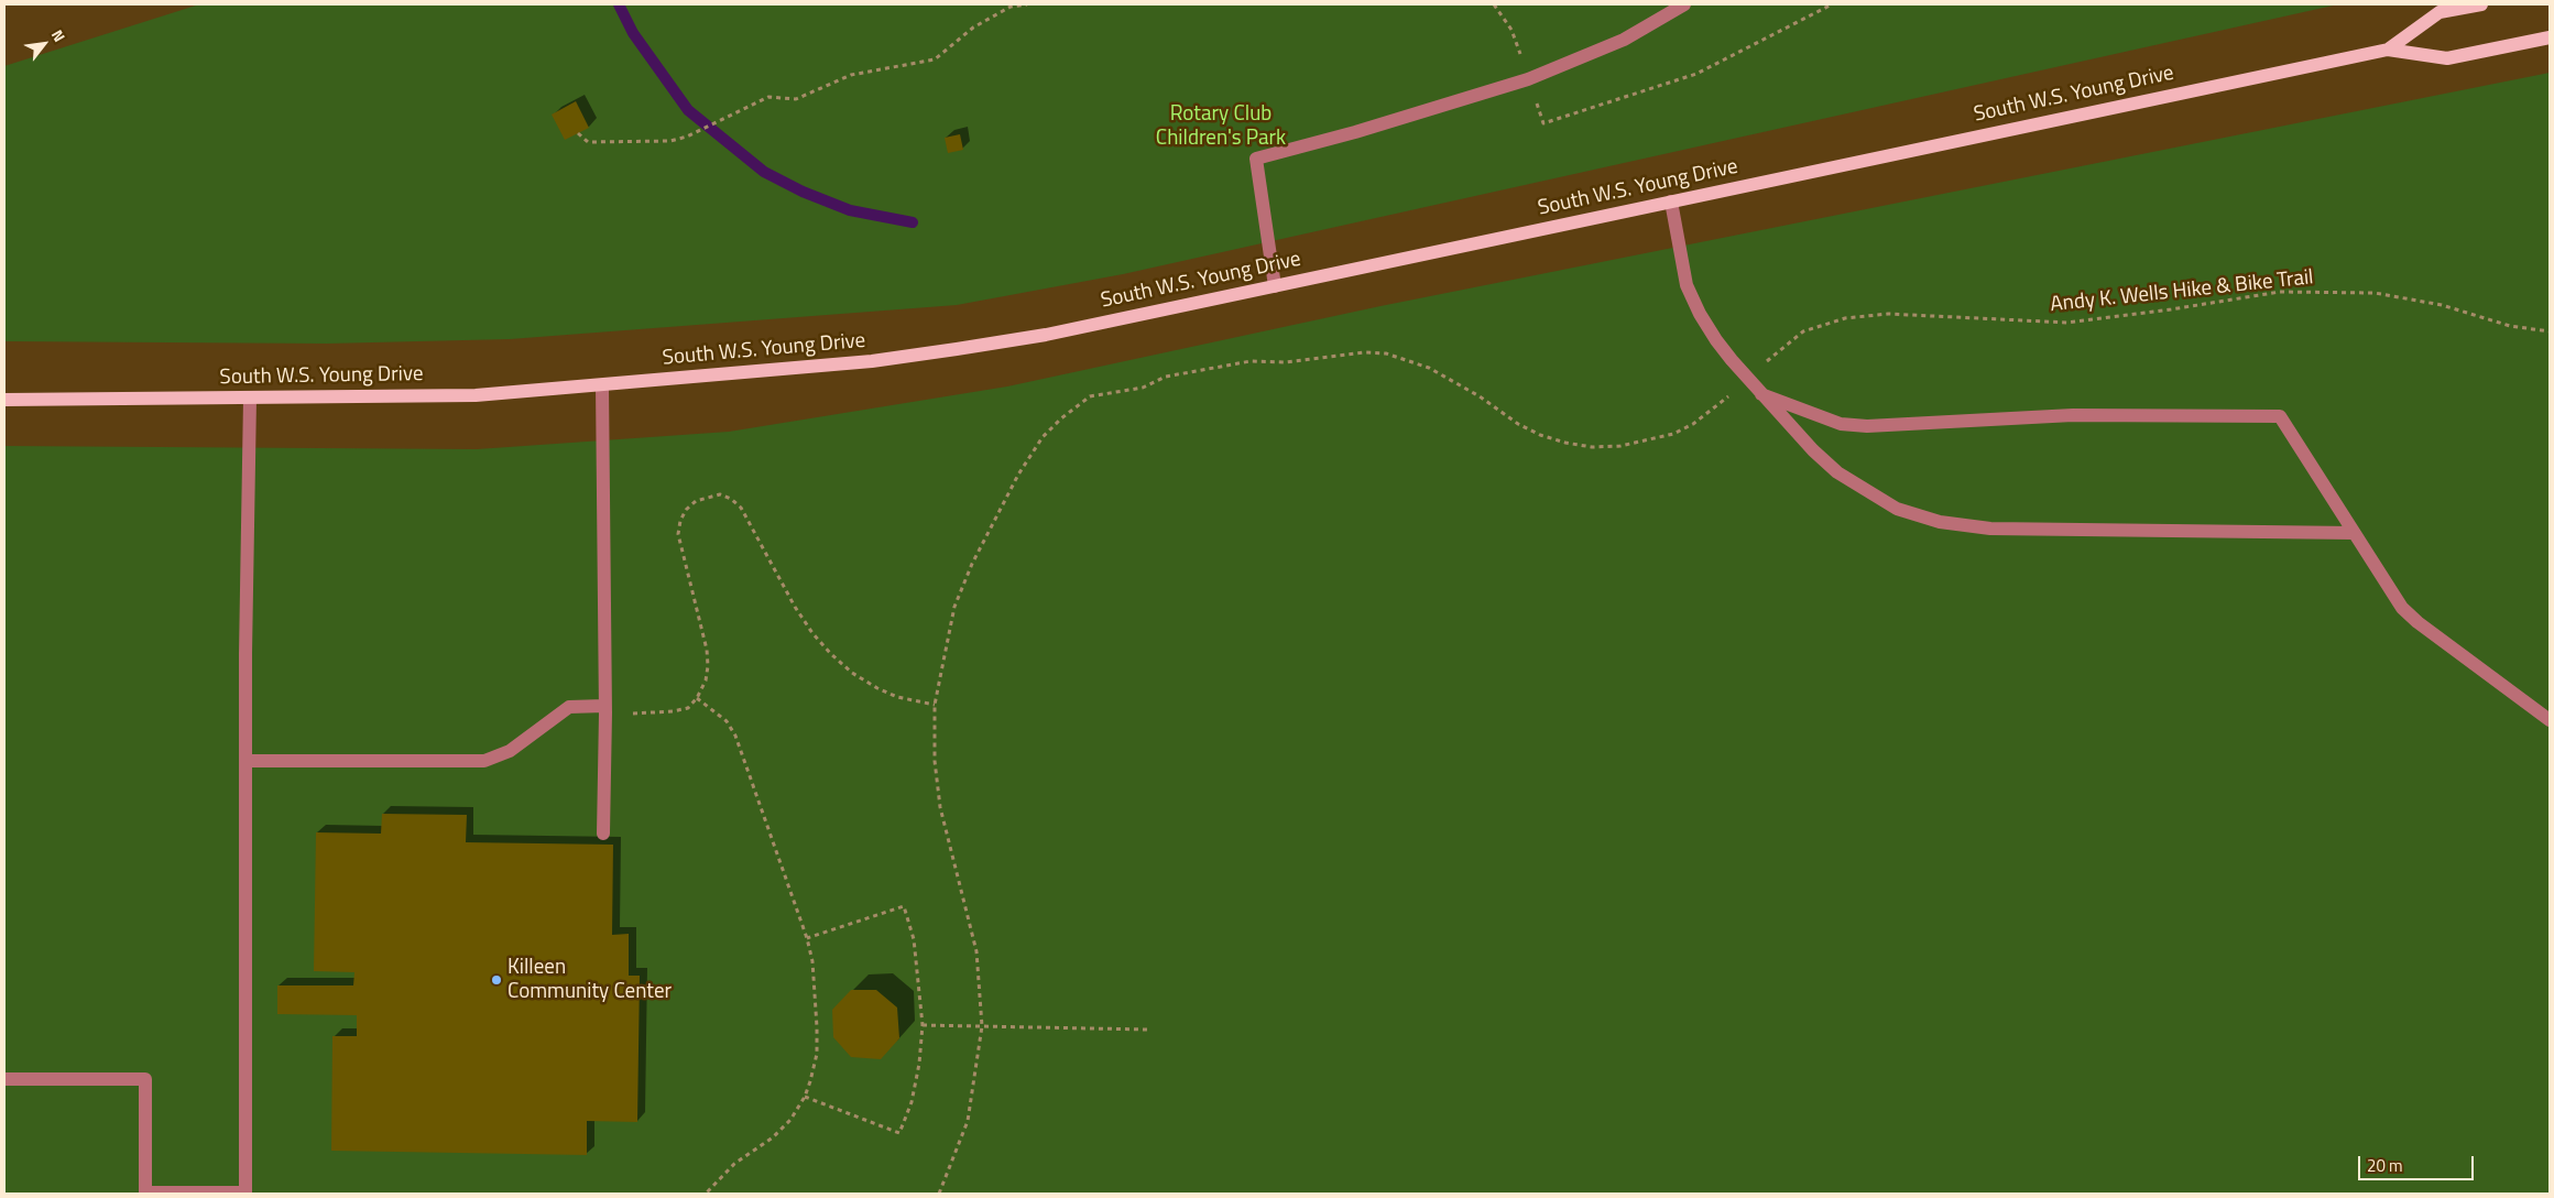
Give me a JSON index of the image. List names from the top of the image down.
{
  "streets": {
    "main road": ["South W.S. Young Drive"],
    "path": ["Andy K. Wells Hike & Bike Trail"]
  },
  "parks": ["Rotary Club Children's Park"],
  "places": ["Killeen Community Center"],
  "scale_bar": "20 m",
  "north": "top right"
}
